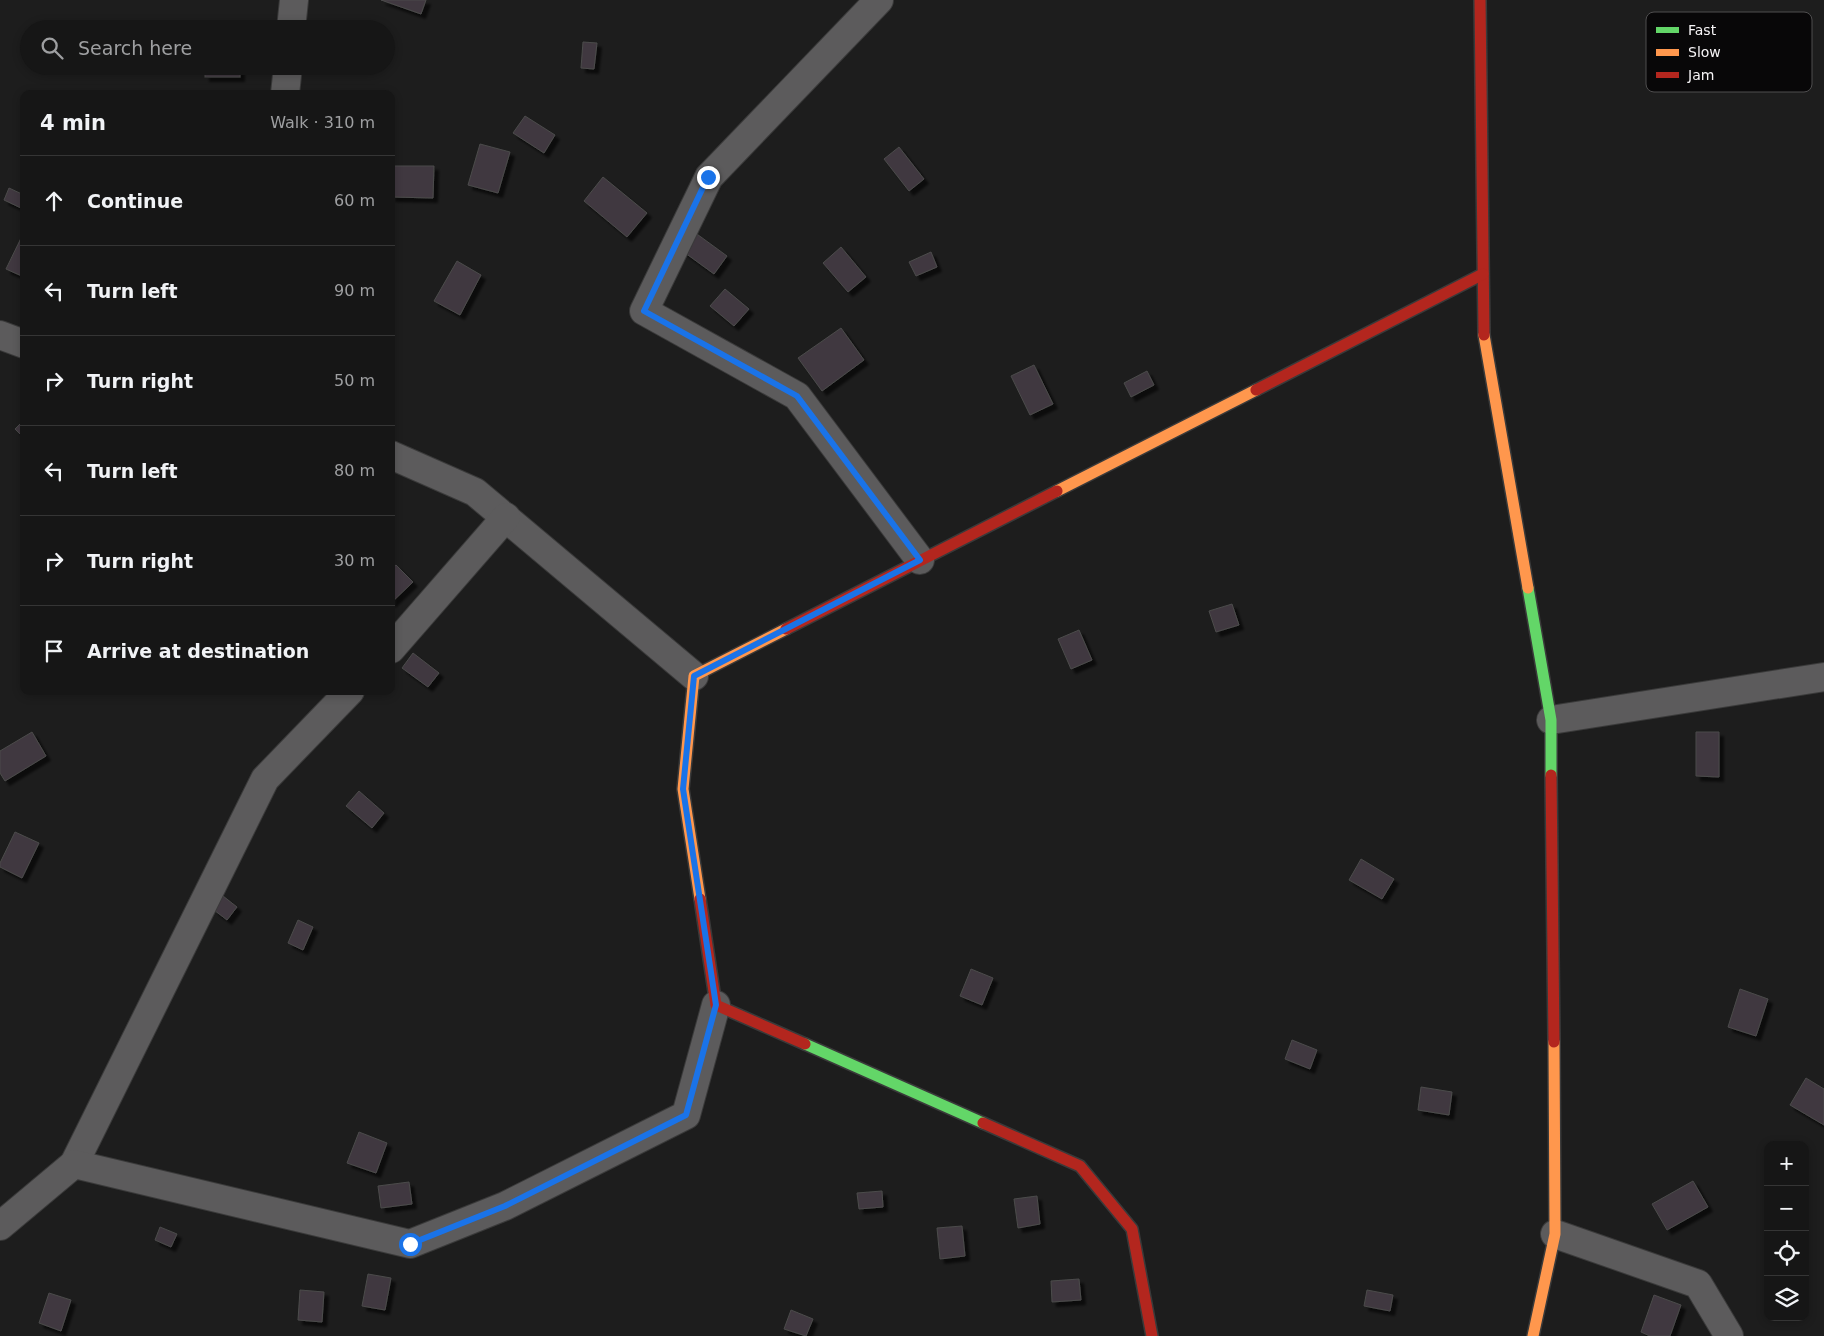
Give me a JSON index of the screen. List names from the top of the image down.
{
  "legend": ["Fast", "Slow", "Jam"],
  "page": {
    "search": "Search here",
    "heading": ["4 min", "Walk · 310 m"],
    "list": [
      ["Continue", "60 m"],
      ["Turn left", "90 m"],
      ["Turn right", "50 m"],
      ["Turn left", "80 m"],
      ["Turn right", "30 m"],
      "Arrive at destination"
    ],
    "map_buttons": ["+", "−"]
  }
}
